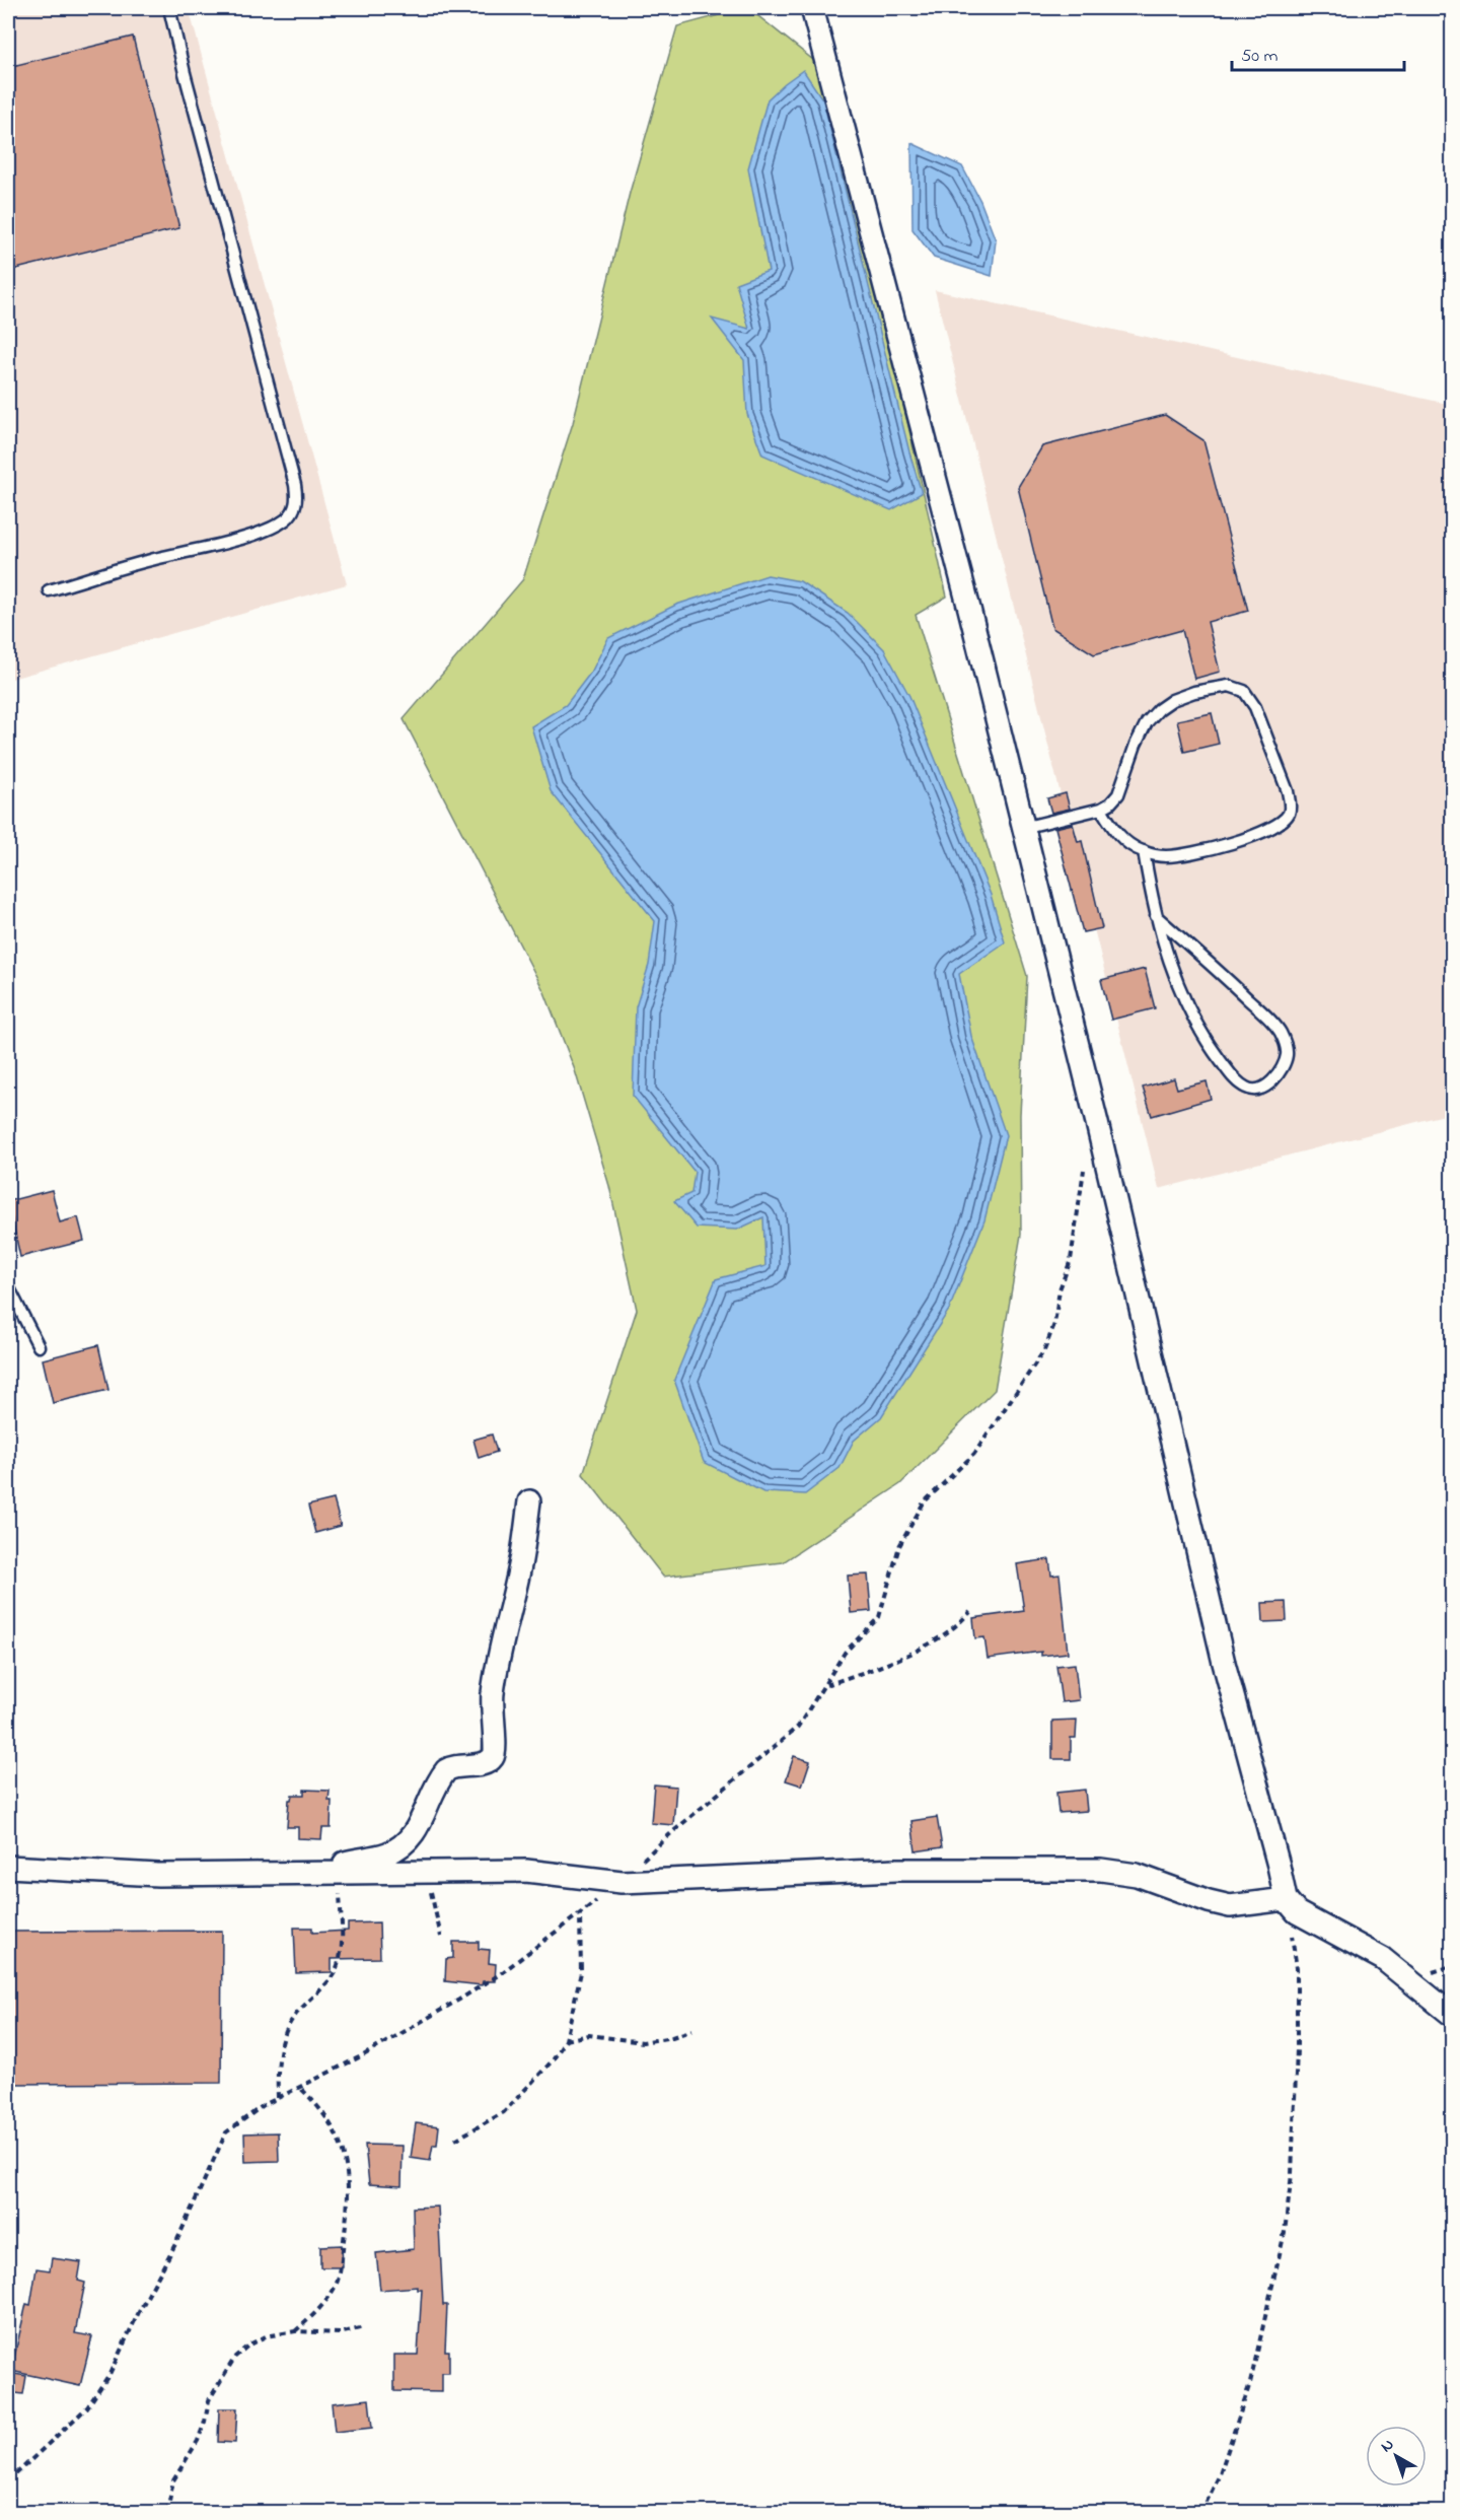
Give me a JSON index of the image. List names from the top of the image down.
{
  "scale_bar": "50 m",
  "north": "top left"
}
